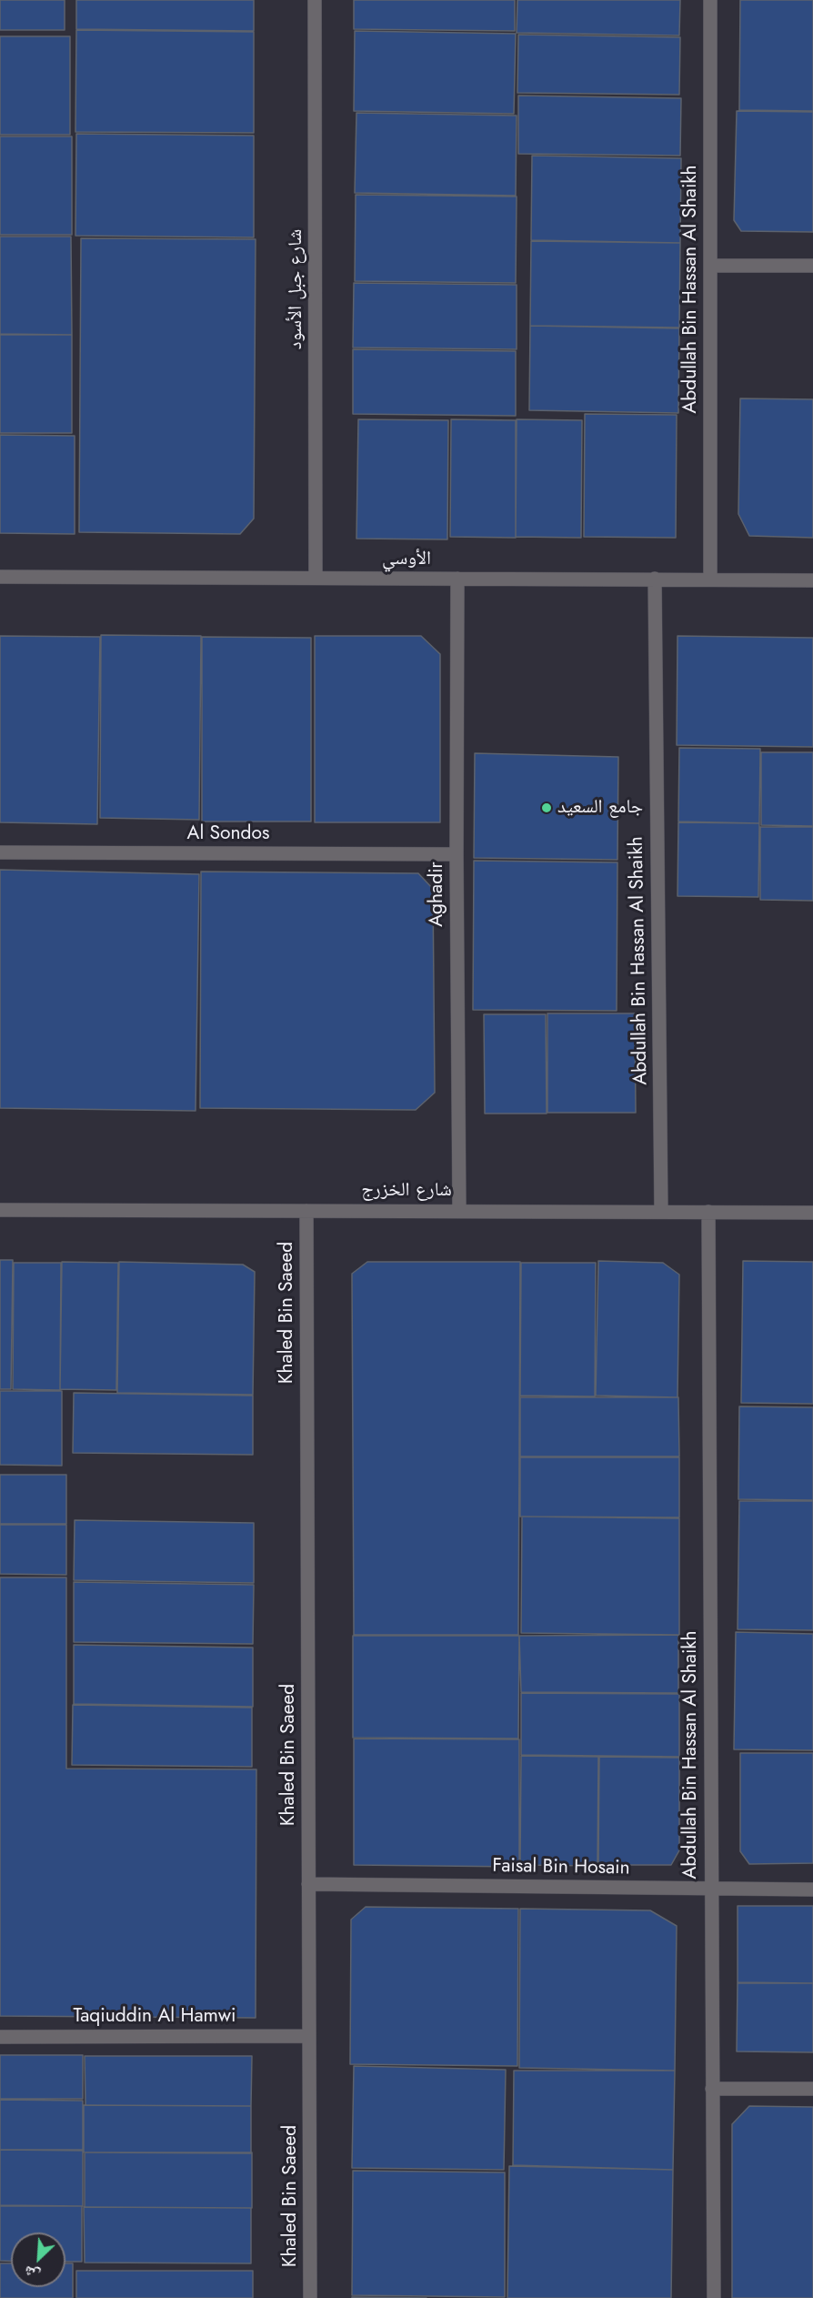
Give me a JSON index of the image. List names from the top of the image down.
{
  "streets": {
    "street": [
      "شارع جبل الأسود",
      "Abdullah Bin Hassan Al Shaikh",
      "الأوسي",
      "Al Sondos",
      "Aghadir",
      "شارع الخزرج",
      "Khaled Bin Saeed",
      "Faisal Bin Hosain",
      "Taqiuddin Al Hamwi"
    ]
  },
  "crossings": [
    ["شارع جبل الأسود", "الأوسي"],
    ["Abdullah Bin Hassan Al Shaikh", "الأوسي"],
    ["Abdullah Bin Hassan Al Shaikh", "شارع الخزرج"],
    ["Abdullah Bin Hassan Al Shaikh", "Faisal Bin Hosain"],
    ["الأوسي", "Aghadir"],
    ["Al Sondos", "Aghadir"],
    ["Aghadir", "شارع الخزرج"],
    ["شارع الخزرج", "Khaled Bin Saeed"],
    ["Khaled Bin Saeed", "Faisal Bin Hosain"],
    ["Khaled Bin Saeed", "Taqiuddin Al Hamwi"]
  ],
  "places": ["جامع السعيد"],
  "north": "bottom left"
}
